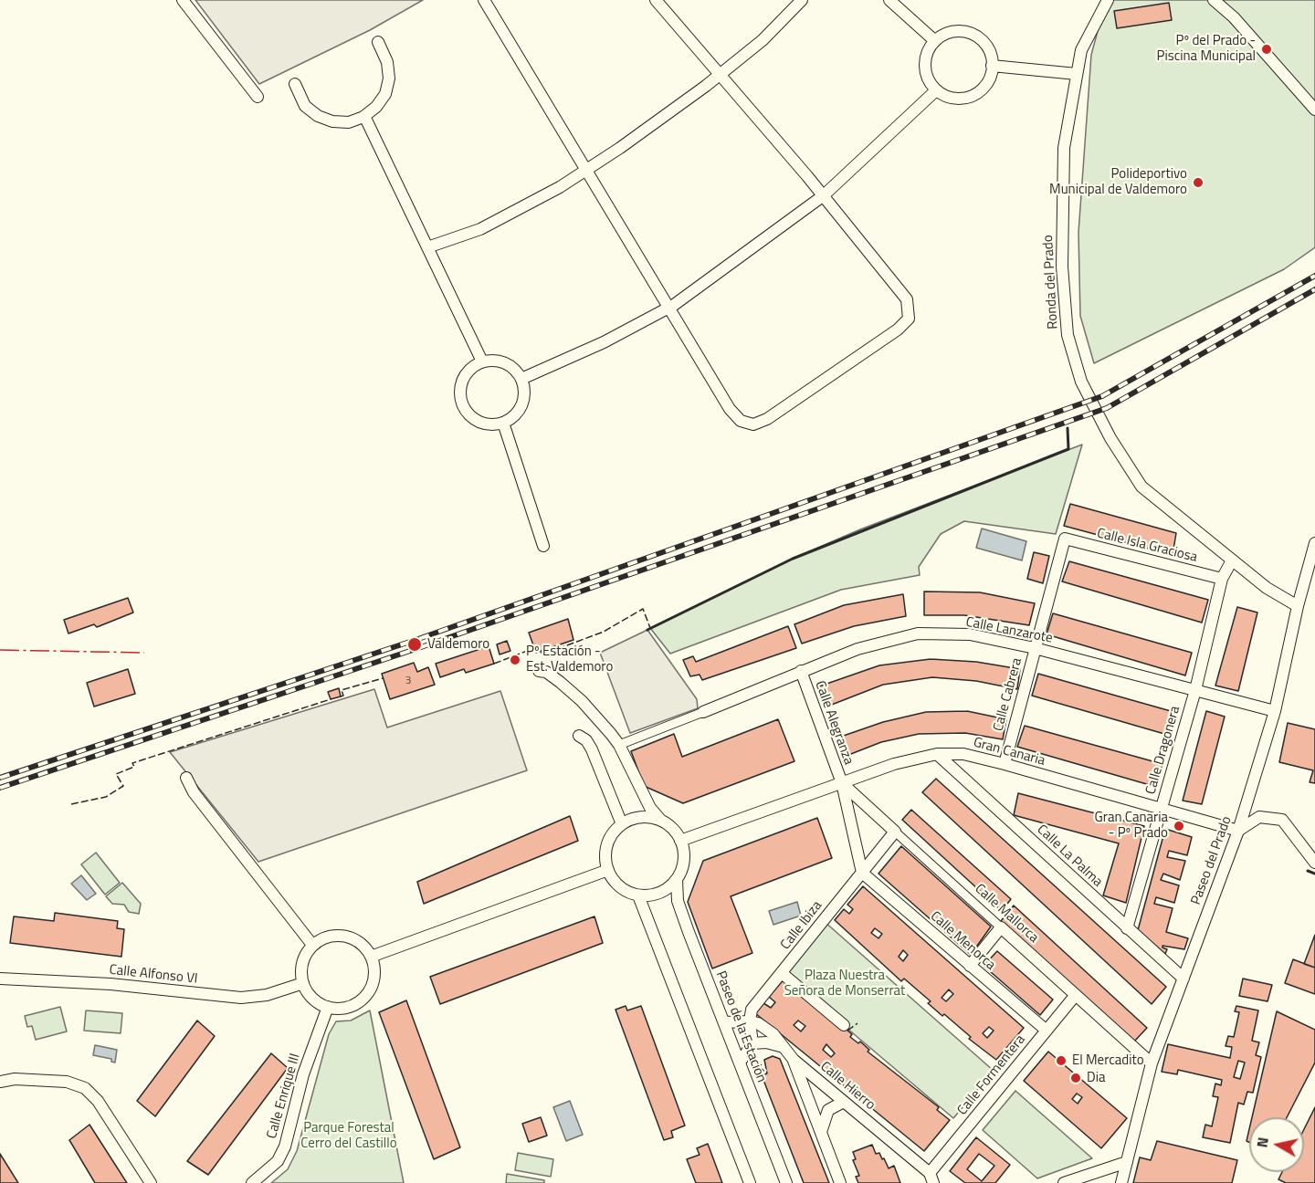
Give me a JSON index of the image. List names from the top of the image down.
{
  "streets": {
    "street": [
      "Ronda del Prado",
      "Calle Isla Graciosa",
      "Calle Lanzarote",
      "Calle Cabrera",
      "Calle Alegranza",
      "Calle Dragonera",
      "Gran Canaria",
      "Calle La Palma",
      "Paseo del Prado",
      "Calle Mallorca",
      "Calle Ibiza",
      "Calle Menorca",
      "Calle Alfonso VI",
      "Paseo de la Estación",
      "Calle Formentera",
      "Calle Hierro",
      "Calle Enrique III"
    ]
  },
  "crossings": [
    ["Ronda del Prado", "Calle Dragonera"],
    ["Ronda del Prado", "Paseo del Prado"],
    ["Calle Isla Graciosa", "Calle Cabrera"],
    ["Calle Isla Graciosa", "Calle Dragonera"],
    ["Calle Lanzarote", "Calle Cabrera"],
    ["Calle Lanzarote", "Calle Alegranza"],
    ["Calle Lanzarote", "Calle Dragonera"],
    ["Calle Lanzarote", "Paseo del Prado"],
    ["Calle Cabrera", "Gran Canaria"],
    ["Calle Alegranza", "Gran Canaria"],
    ["Calle Alegranza", "Calle Mallorca"],
    ["Calle Alegranza", "Calle Ibiza"],
    ["Calle Alegranza", "Calle Menorca"],
    ["Calle Dragonera", "Gran Canaria"],
    ["Calle Dragonera", "Calle La Palma"],
    ["Gran Canaria", "Calle La Palma"],
    ["Gran Canaria", "Paseo del Prado"],
    ["Gran Canaria", "Calle Mallorca"],
    ["Gran Canaria", "Paseo de la Estación"],
    ["Calle La Palma", "Paseo del Prado"],
    ["Paseo del Prado", "Calle Mallorca"],
    ["Calle Mallorca", "Calle Ibiza"],
    ["Calle Mallorca", "Calle Formentera"],
    ["Calle Ibiza", "Calle Menorca"],
    ["Calle Ibiza", "Calle Hierro"],
    ["Calle Menorca", "Calle Formentera"],
    ["Calle Alfonso VI", "Calle Enrique III"],
    ["Calle Formentera", "Calle Hierro"]
  ],
  "parks": ["Plaza Nuestra Señora de Monserrat", "Parque Forestal Cerro del Castillo"],
  "places": [
    "Pº del Prado - Piscina Municipal",
    "Polideportivo Municipal de Valdemoro",
    "Valdemoro",
    "Pº Estación - Est. Valdemoro",
    "Gran Canaria - Pº Prado",
    "El Mercadito",
    "Dia"
  ],
  "house_numbers": ["3"],
  "north": "left"
}
